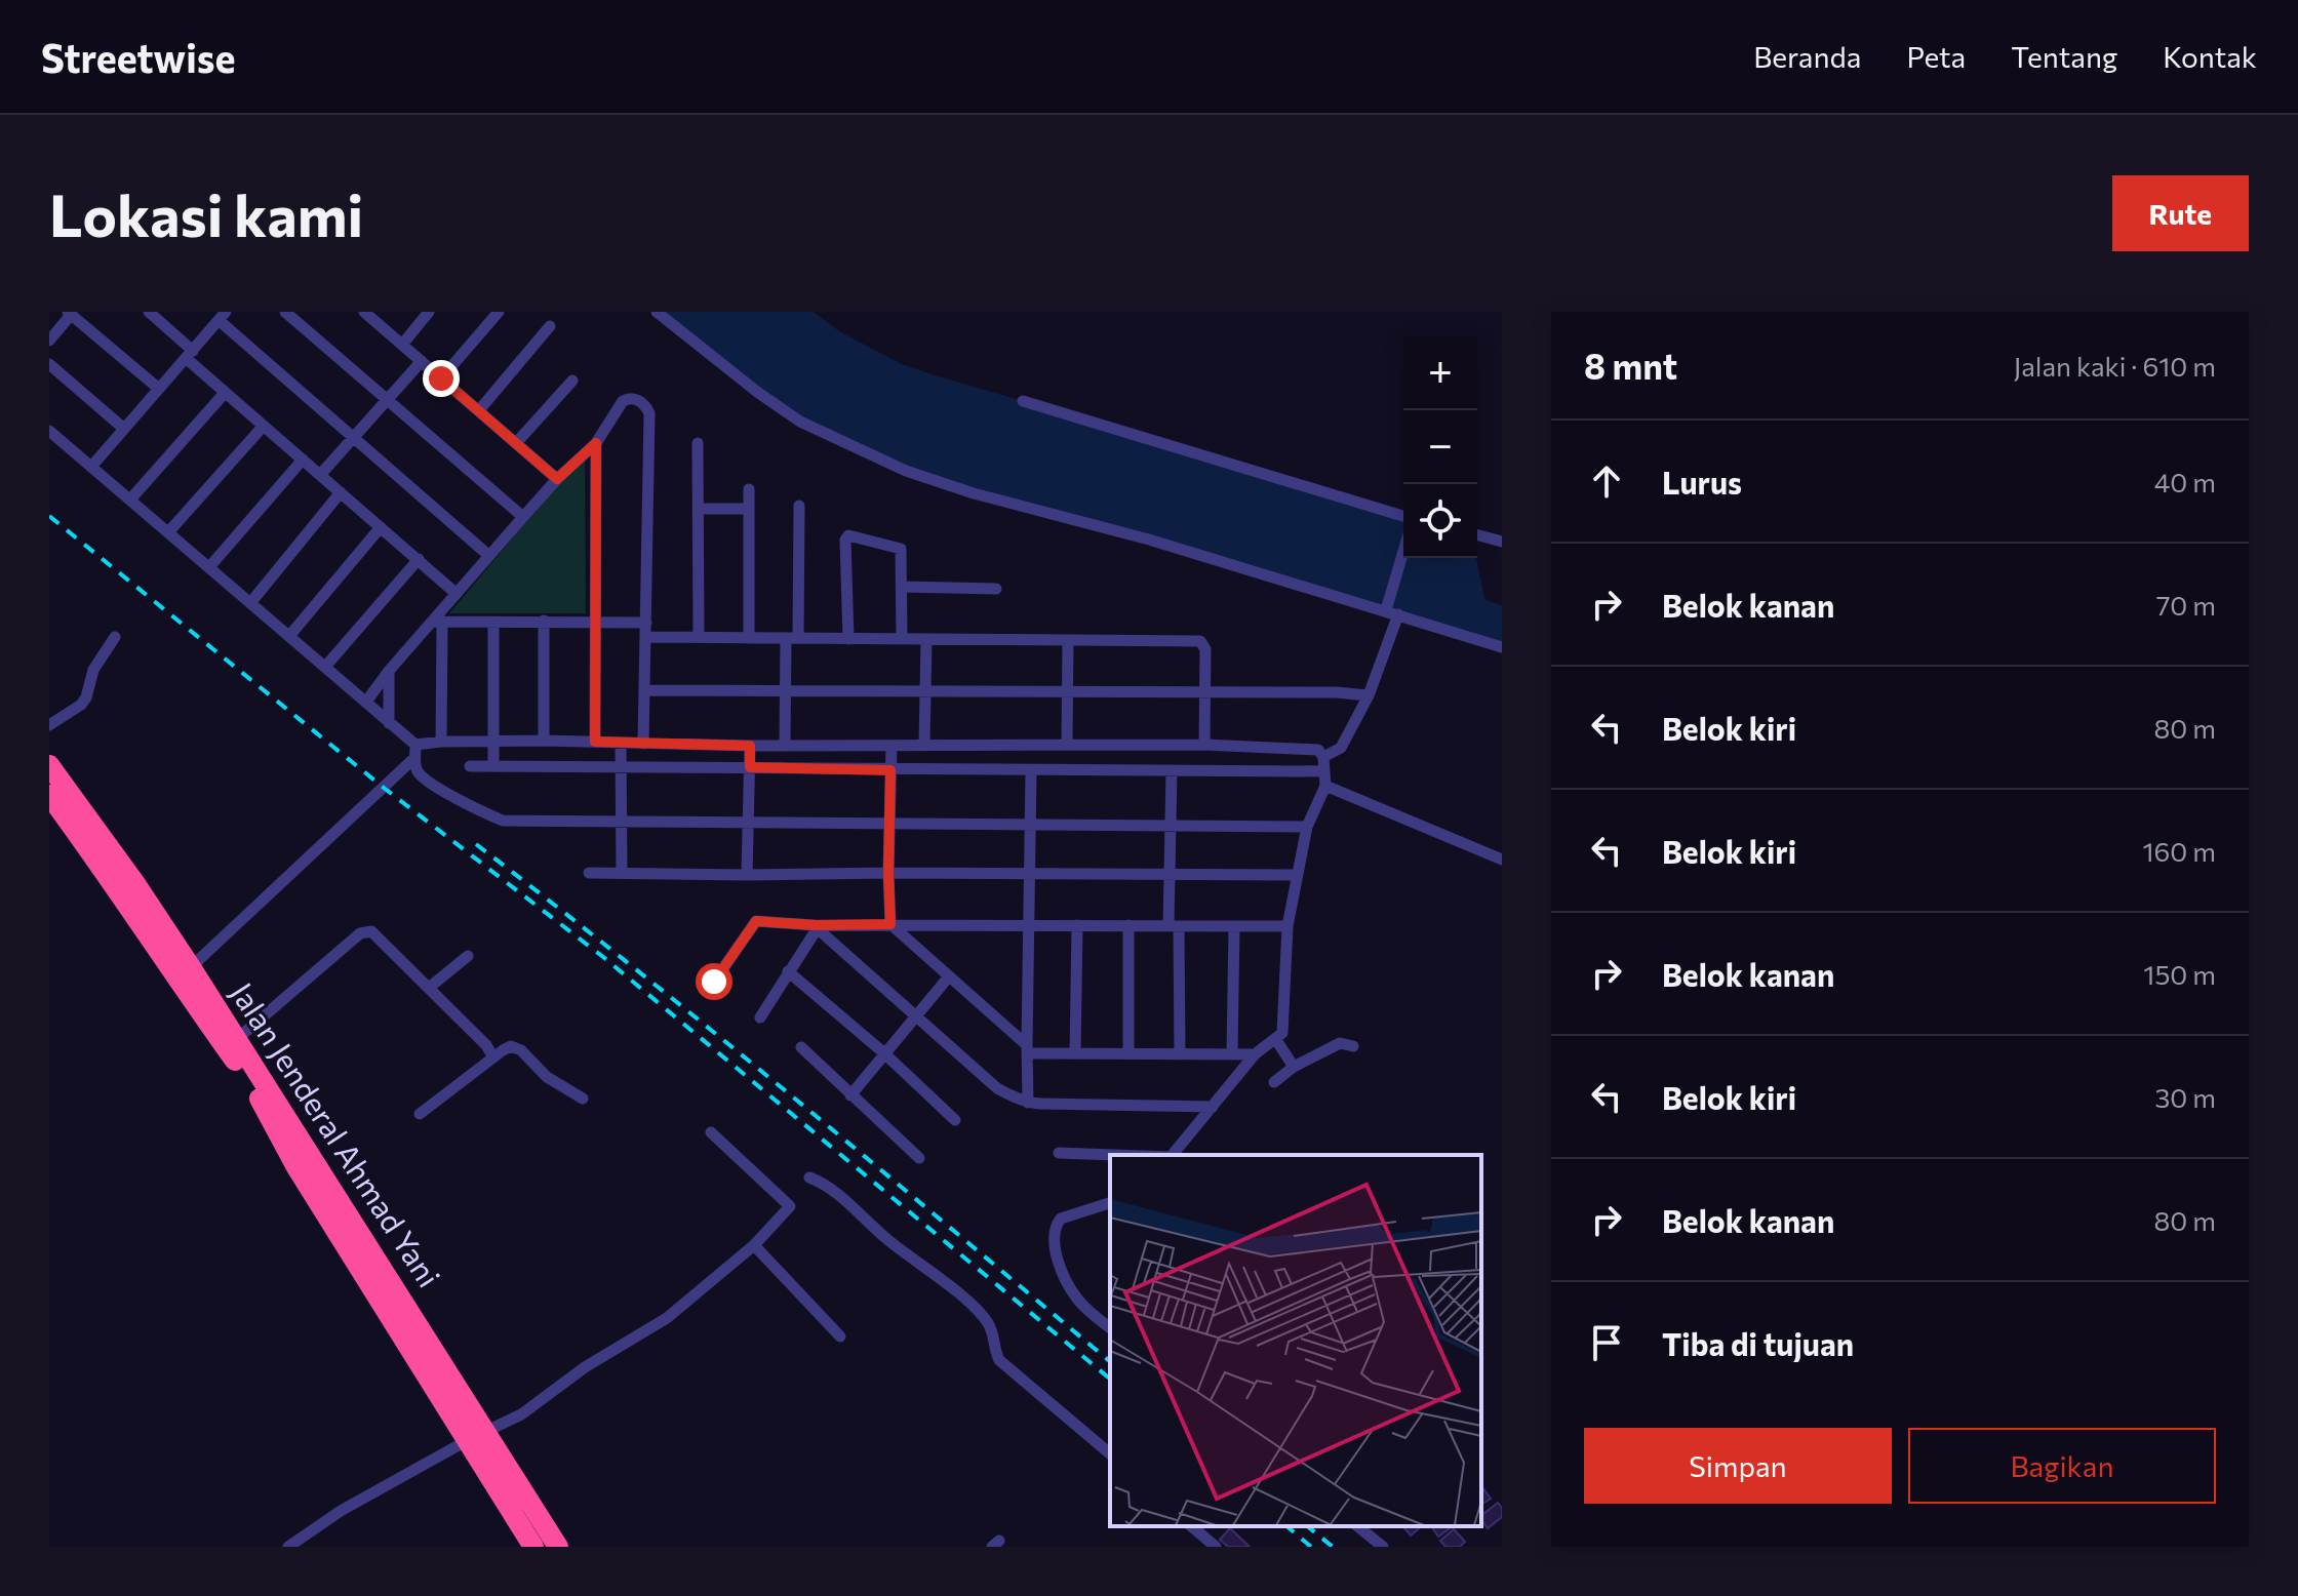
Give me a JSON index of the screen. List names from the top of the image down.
{
  "streets": {
    "highway": ["Jalan Jenderal Ahmad Yani"]
  },
  "page": {
    "header": "Streetwise",
    "nav": [
      "Beranda",
      "Peta",
      "Tentang",
      "Kontak"
    ],
    "buttons": [
      "Rute",
      ["Simpan", "Bagikan"]
    ],
    "title": "Lokasi kami",
    "heading": ["8 mnt", "Jalan kaki · 610 m"],
    "map_buttons": ["+", "−"],
    "list": [
      ["Lurus", "40 m"],
      ["Belok kanan", "70 m"],
      ["Belok kiri", "80 m"],
      ["Belok kiri", "160 m"],
      ["Belok kanan", "150 m"],
      ["Belok kiri", "30 m"],
      ["Belok kanan", "80 m"],
      "Tiba di tujuan"
    ]
  }
}
